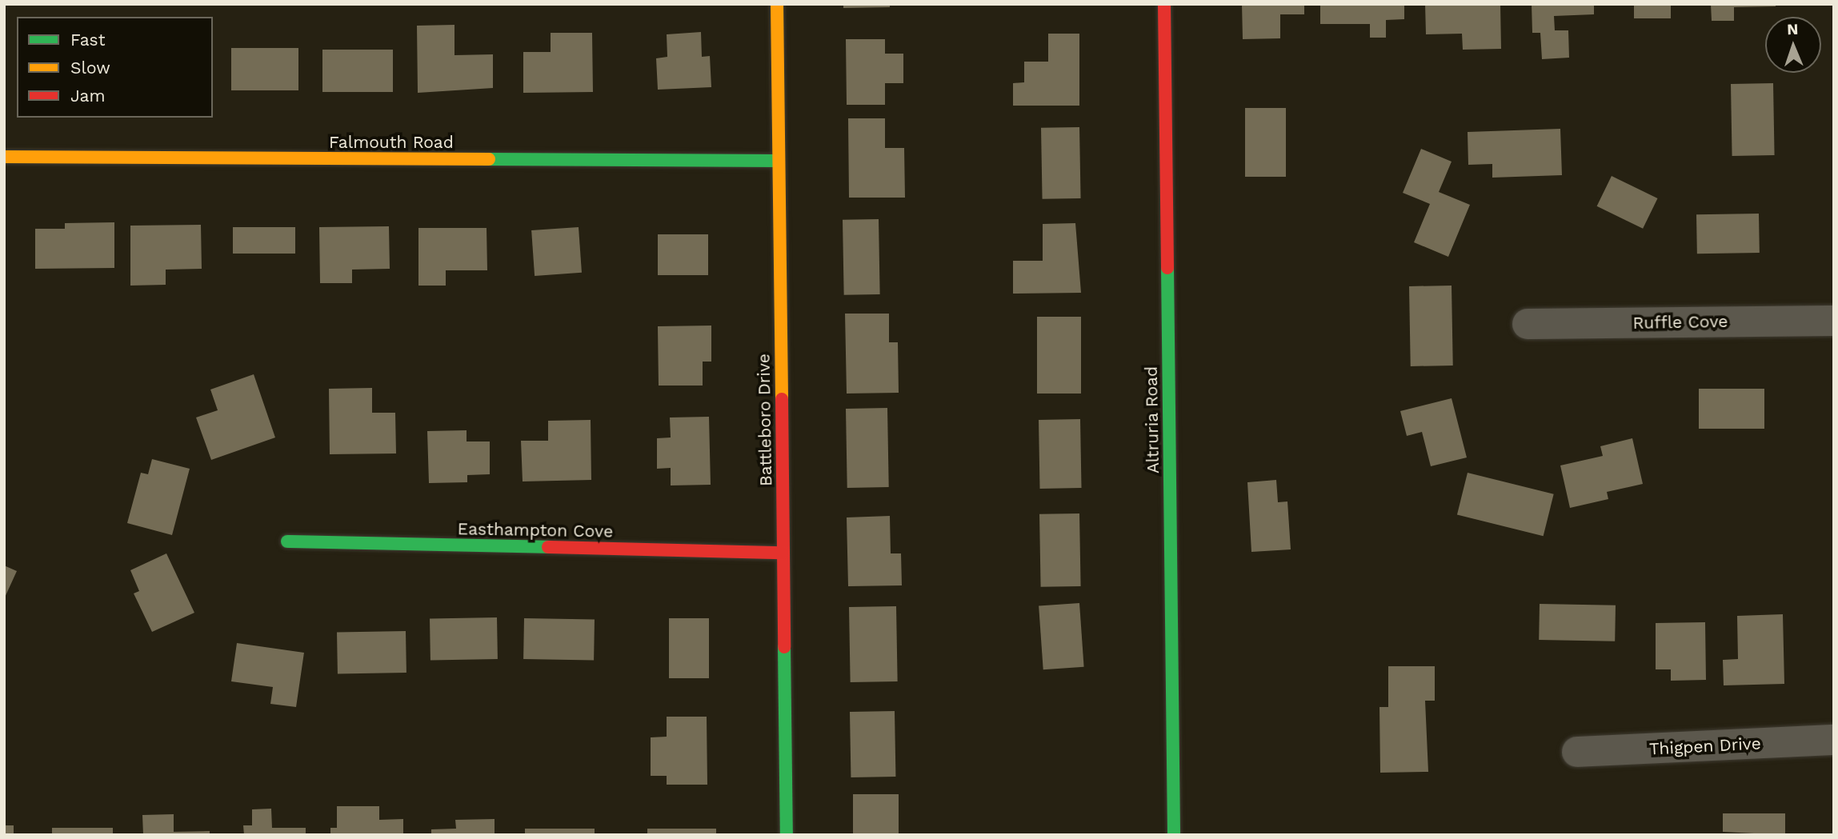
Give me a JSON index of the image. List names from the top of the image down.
{
  "streets": {
    "street": [
      "Falmouth Road",
      "Ruffle Cove",
      "Battleboro Drive",
      "Altruria Road",
      "Easthampton Cove",
      "Thigpen Drive"
    ]
  },
  "crossings": [
    ["Falmouth Road", "Battleboro Drive"],
    ["Battleboro Drive", "Easthampton Cove"]
  ],
  "legend": ["Fast", "Slow", "Jam"],
  "north": "top"
}
